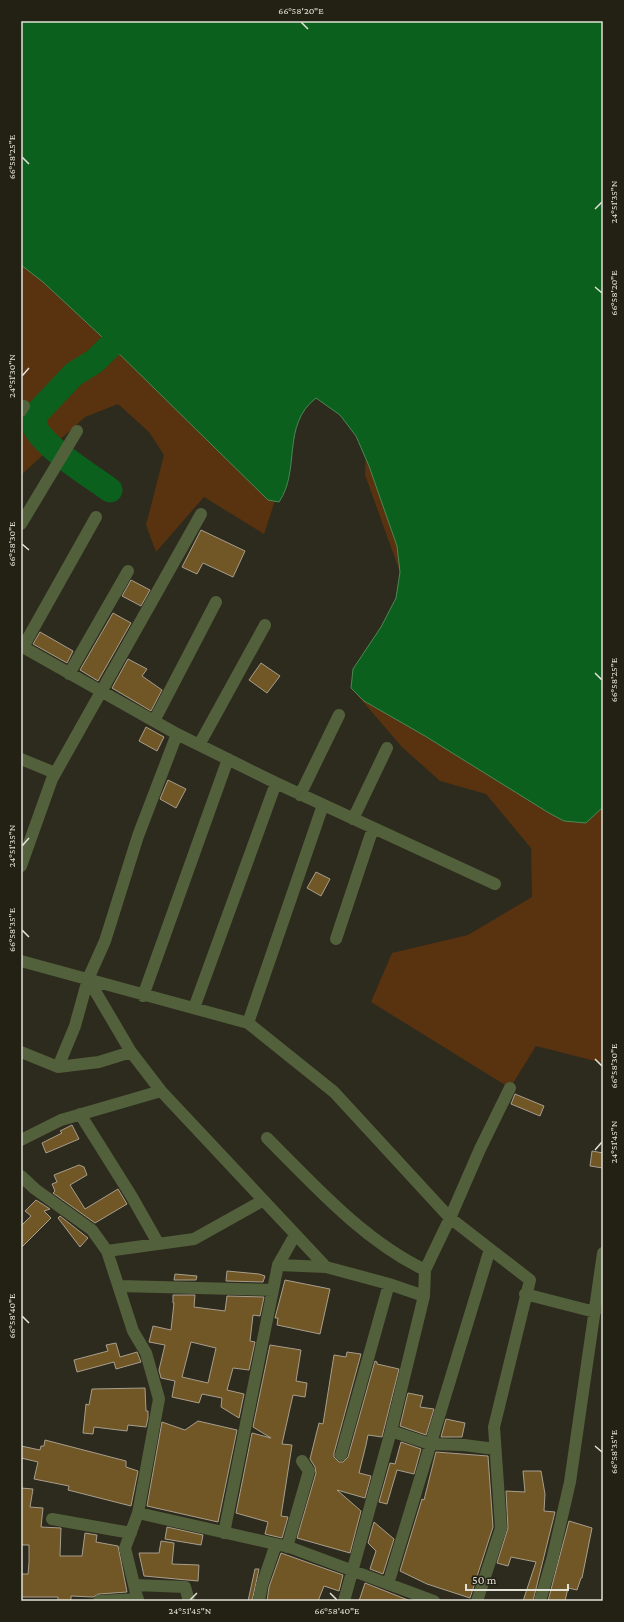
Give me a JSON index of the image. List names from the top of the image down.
{
  "scale_bar": "50 m",
  "coordinates": [
    "66°58'20\"E",
    "66°58'25\"E",
    "24°51'35\"N",
    "24°51'30\"N",
    "66°58'30\"E",
    "66°58'35\"E",
    "24°51'45\"N",
    "66°58'40\"E"
  ]
}
